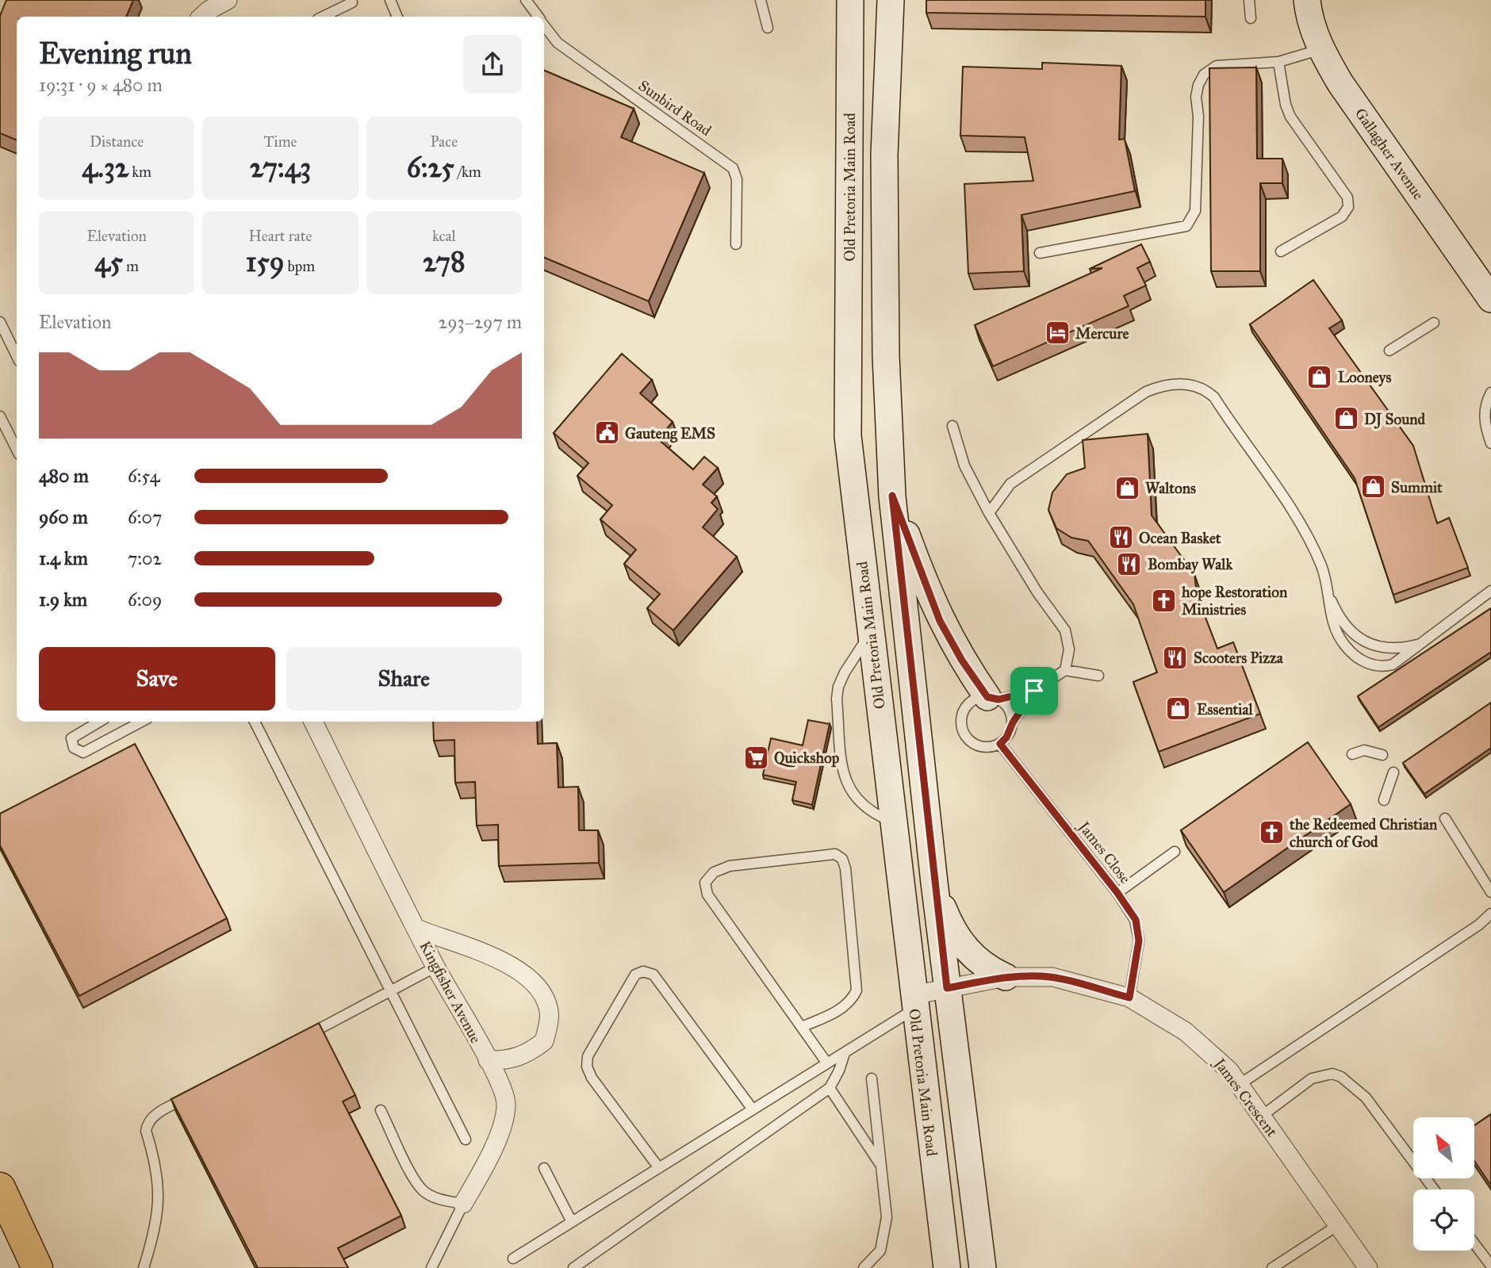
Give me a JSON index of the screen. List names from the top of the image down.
{
  "streets": {
    "main road": ["Gallagher Avenue", "Old Pretoria Main Road"],
    "street": ["Kingfisher Avenue", "James Crescent"],
    "lane": ["Sunbird Road", "James Close"]
  },
  "crossings": [
    ["Old Pretoria Main Road", "James Crescent"],
    ["James Close", "James Crescent"]
  ],
  "places": {
    "hotel": ["Mercure"],
    "shop": [
      "Looneys",
      "DJ Sound",
      "Summit",
      "Waltons",
      "Essential"
    ],
    "public building": ["Gauteng EMS"],
    "restaurant": ["Ocean Basket", "Bombay Walk", "Scooters Pizza"],
    "church": ["hope Restoration Ministries", "the Redeemed Christian church of God"],
    "supermarket": ["Quickshop"]
  },
  "north": "top left",
  "page": {
    "heading": ["Evening run", "19:31 · 9 × 480 m"],
    "stats": [
      ["Distance", "4.32 km"],
      ["Time", "27:43"],
      ["Pace", "6:25 /km"],
      ["Elevation", "45 m"],
      ["Heart rate", "159 bpm"],
      ["kcal", "278"]
    ],
    "chart": ["Elevation", "293–297 m"],
    "list": [
      {
        "name": "480 m",
        "note": "6:54"
      },
      {
        "name": "960 m",
        "note": "6:07"
      },
      {
        "name": "1.4 km",
        "note": "7:02"
      },
      {
        "name": "1.9 km",
        "note": "6:09"
      }
    ],
    "buttons": ["Save", "Share"]
  }
}
